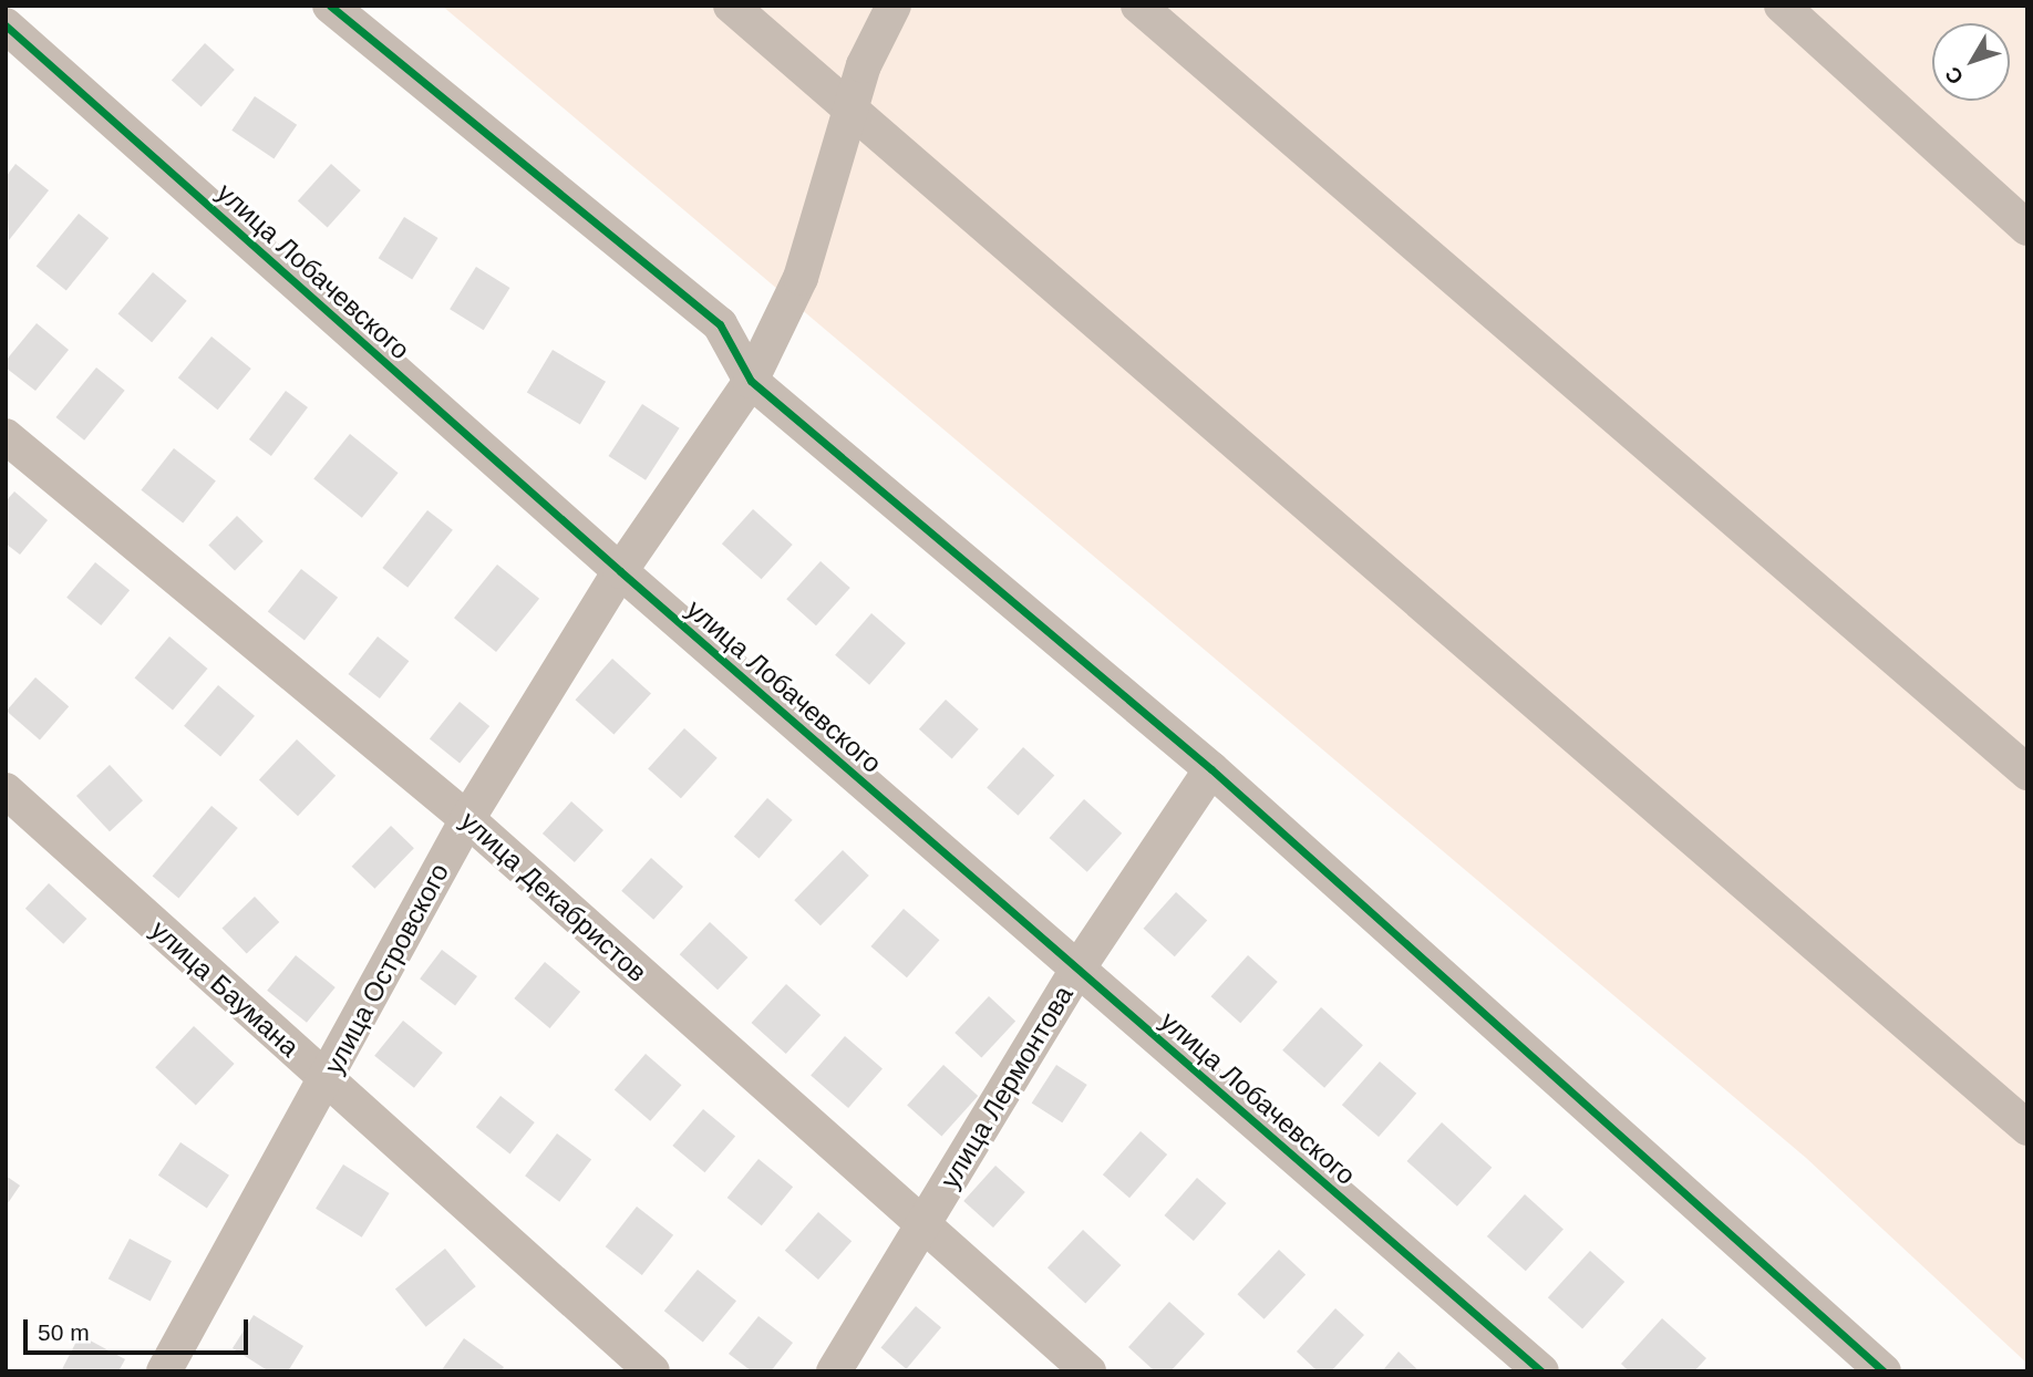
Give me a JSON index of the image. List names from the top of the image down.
{
  "streets": {
    "street": [
      "улица Лобачевского",
      "улица Декабристов",
      "улица Островского",
      "улица Баумана",
      "улица Лермонтова"
    ]
  },
  "crossings": [
    ["улица Лобачевского", "улица Островского"],
    ["улица Лобачевского", "улица Лермонтова"],
    ["улица Декабристов", "улица Островского"],
    ["улица Декабристов", "улица Лермонтова"],
    ["улица Островского", "улица Баумана"]
  ],
  "scale_bar": "50 m",
  "north": "bottom left"
}
